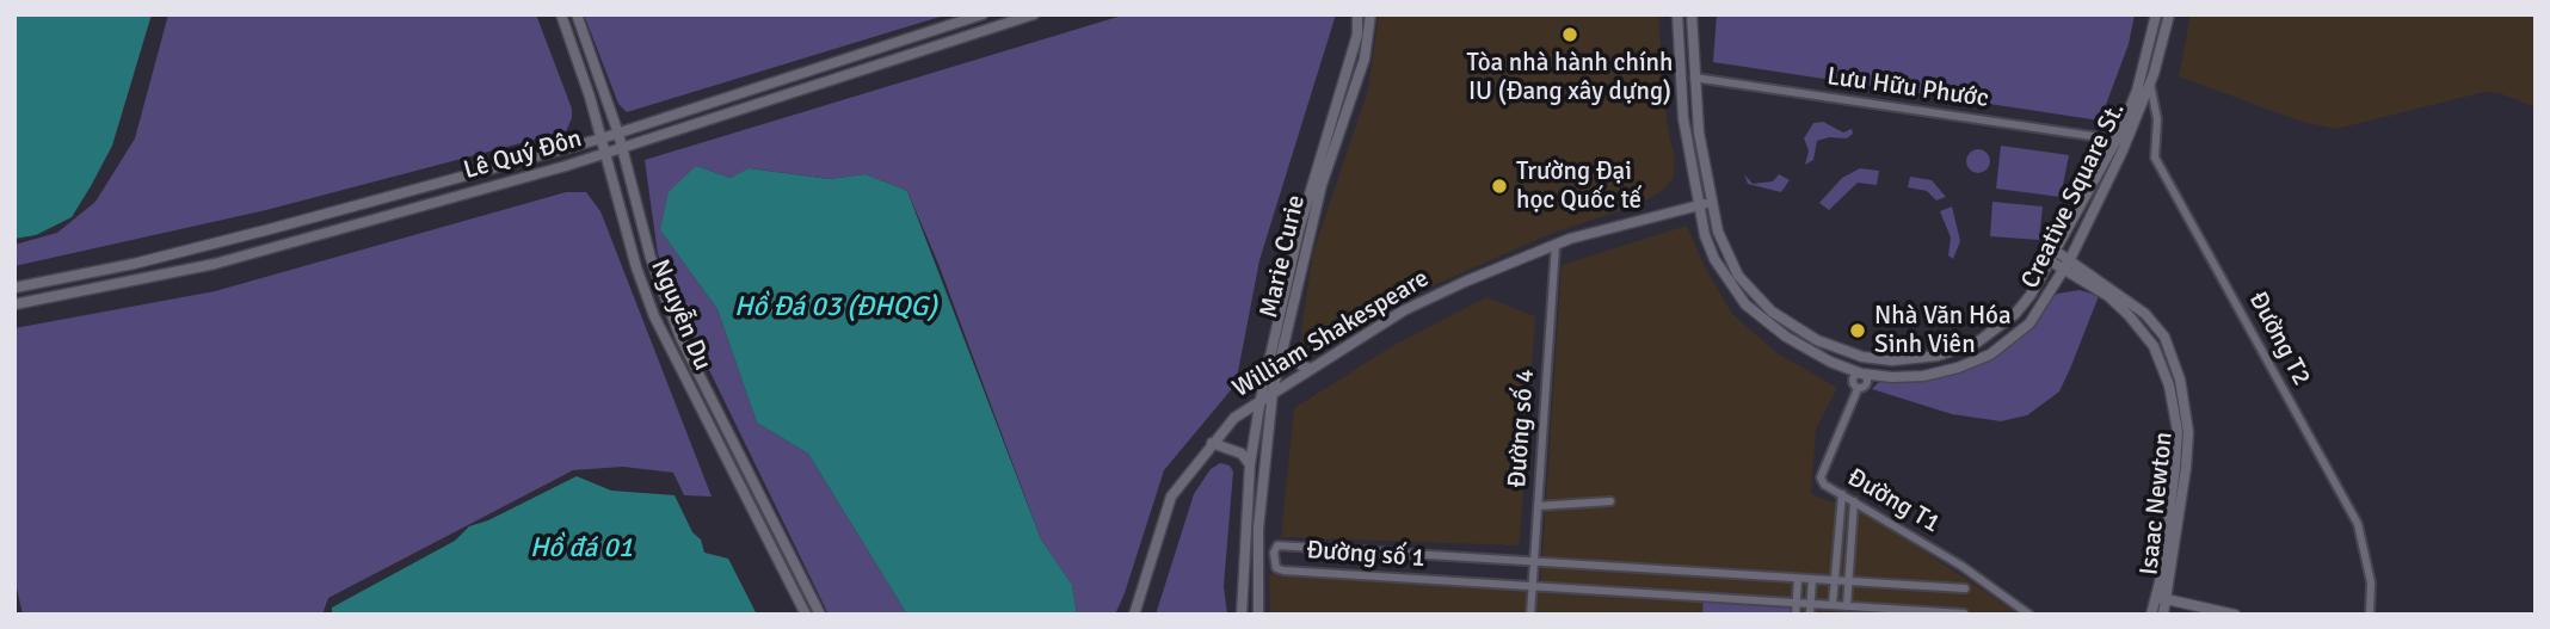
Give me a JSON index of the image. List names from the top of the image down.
{
  "streets": {
    "street": [
      "Lưu Hữu Phước",
      "Lê Quý Đôn",
      "Creative Square St.",
      "Marie Curie",
      "Nguyễn Du",
      "William Shakespeare",
      "Đường T2",
      "Đường số 4",
      "Đường T1",
      "Isaac Newton",
      "Đường số 1"
    ]
  },
  "crossings": [
    ["Lưu Hữu Phước", "Creative Square St."],
    ["Lê Quý Đôn", "Nguyễn Du"],
    ["Creative Square St.", "William Shakespeare"],
    ["Creative Square St.", "Đường T2"],
    ["Creative Square St.", "Đường T1"],
    ["Creative Square St.", "Isaac Newton"],
    ["Marie Curie", "William Shakespeare"],
    ["William Shakespeare", "Đường số 4"],
    ["Đường số 4", "Đường số 1"]
  ],
  "water": ["Hồ Đá 03 (ĐHQG)", "Hồ đá 01"],
  "places": ["Tòa nhà hành chính IU (Đang xây dựng)", "Trường Đại học Quốc tế", "Nhà Văn Hóa Sinh Viên"]
}
